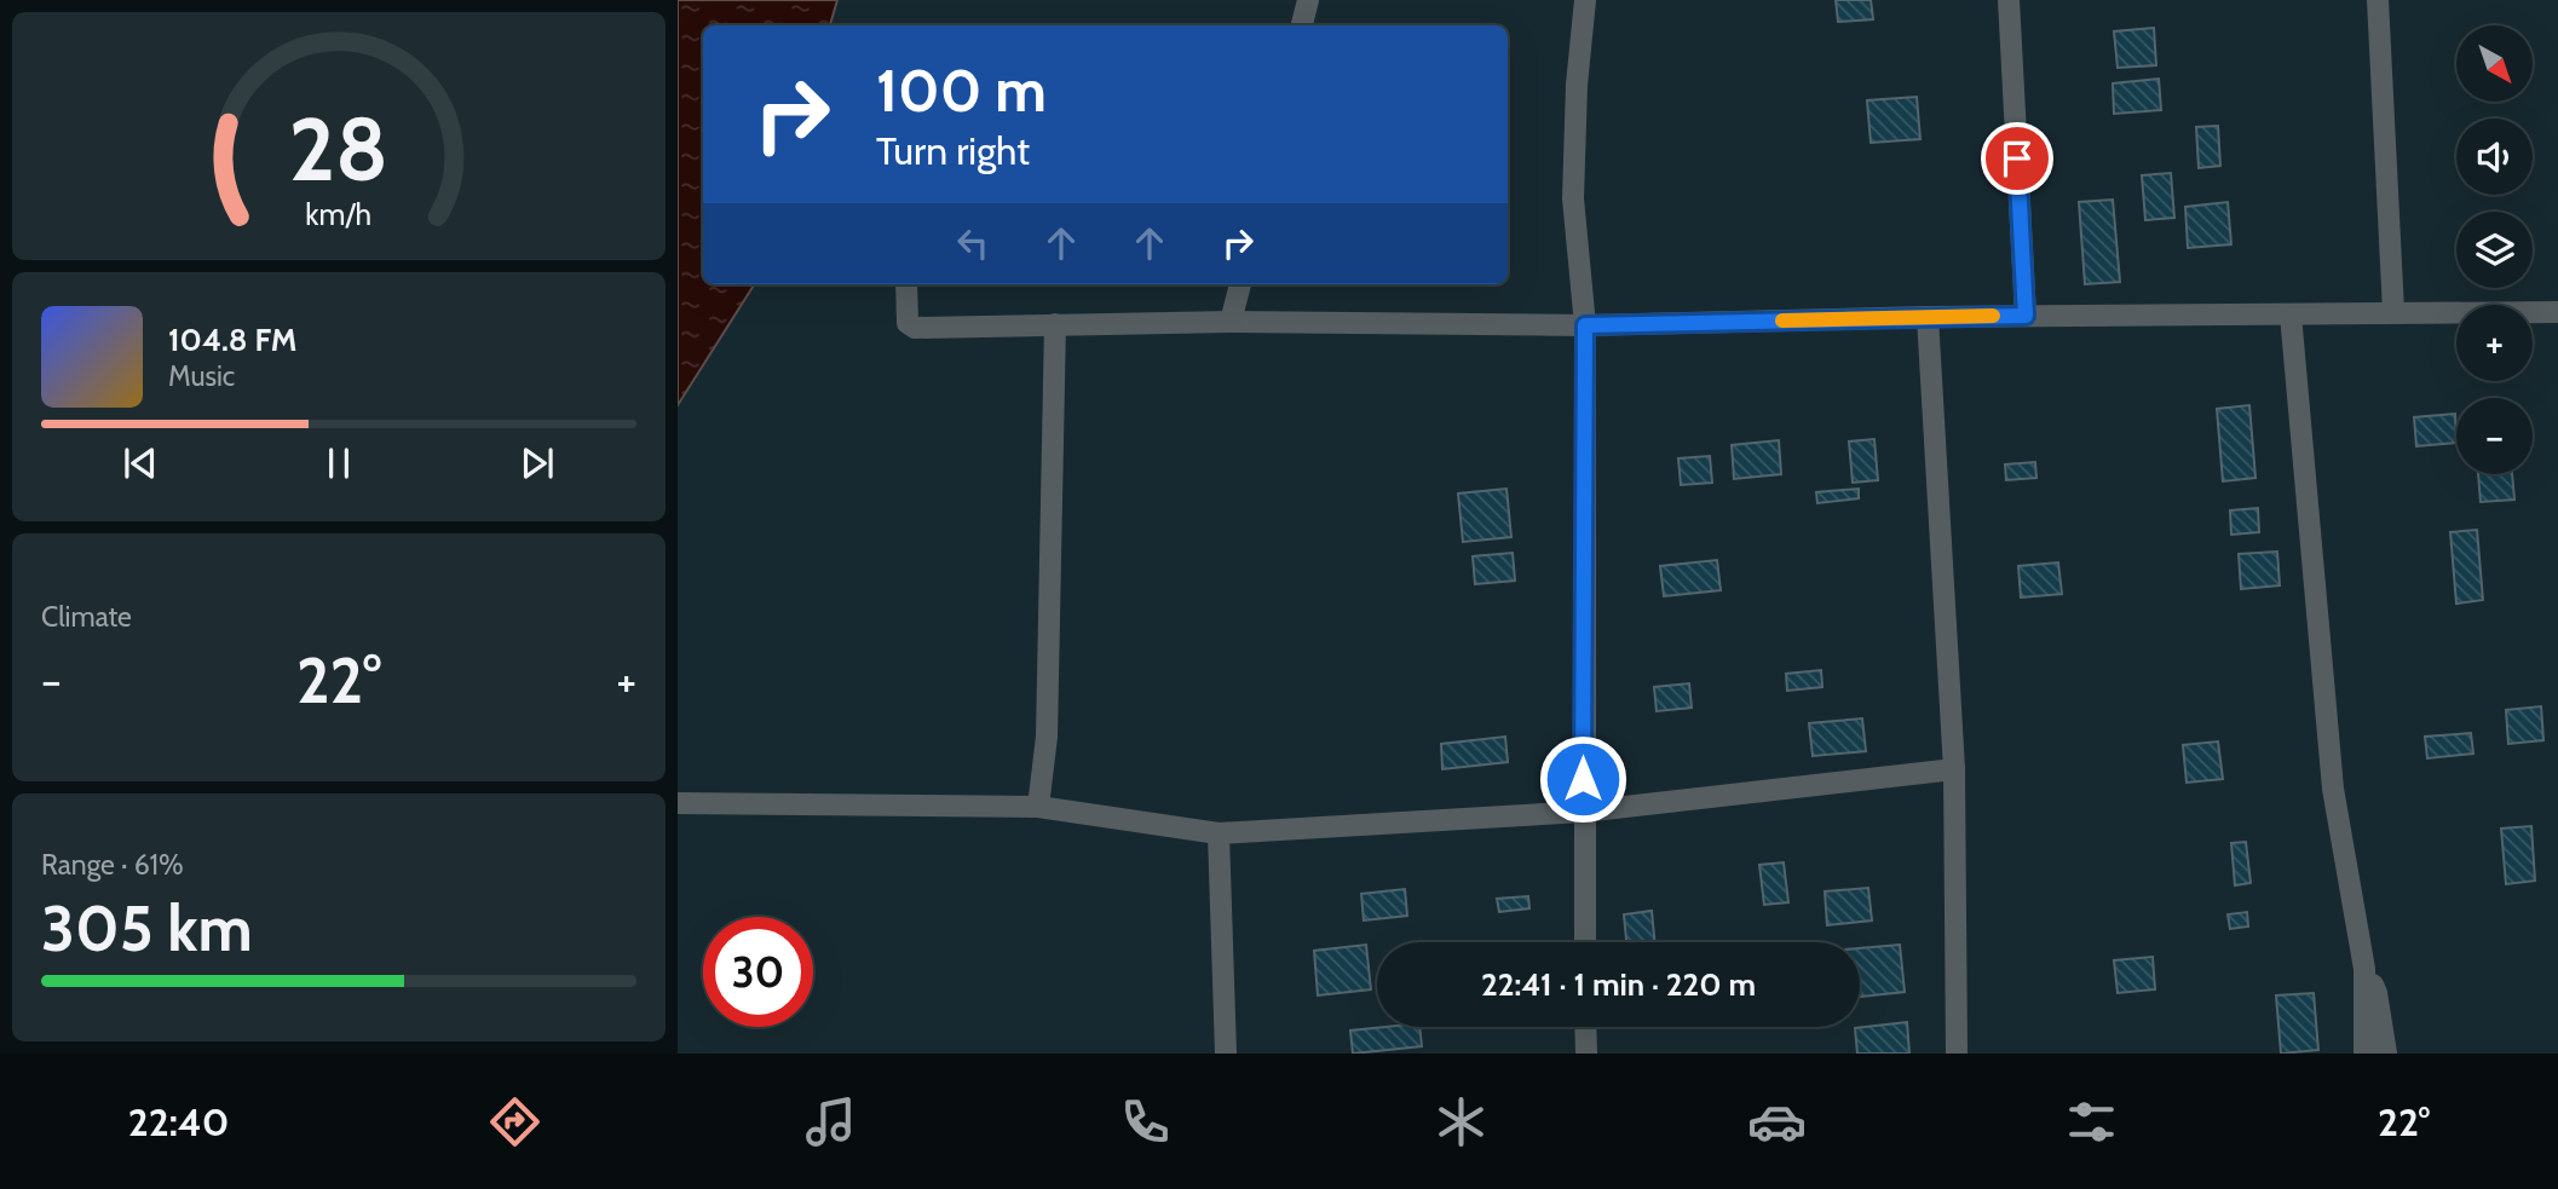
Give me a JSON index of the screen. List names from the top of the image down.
{
  "north": "bottom right",
  "page": {
    "map_buttons": ["+", "−"],
    "turn": ["100 m", "Turn right"],
    "song": ["104.8 FM", "Music"],
    "tile": [
      "Climate",
      ["Range · 61%", "305 km"]
    ],
    "heat": ["−", "22°", "+"],
    "limit": "30",
    "trip": "22:41 · 1 min · 220 m",
    "tabs": ["22:40", "22°"],
    "gauge": ["28", "km/h"]
  }
}
